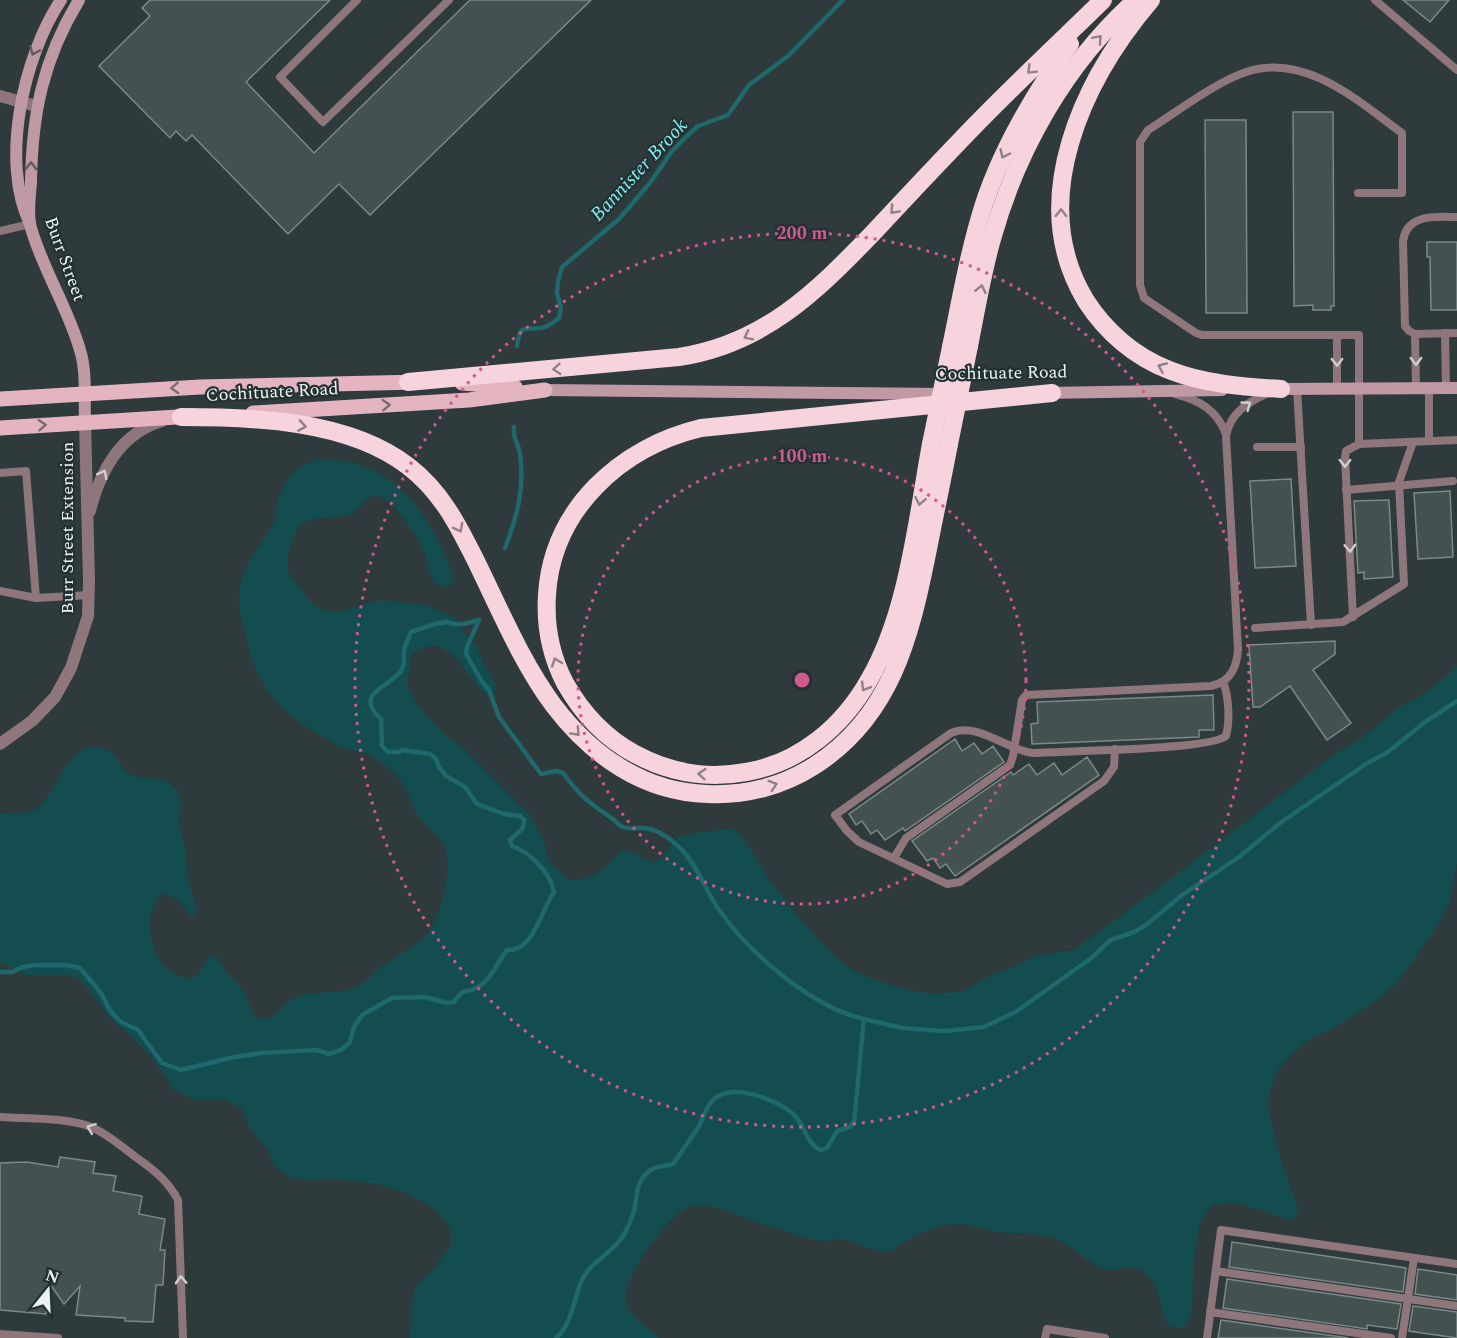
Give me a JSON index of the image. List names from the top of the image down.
{
  "streets": {
    "main road": ["Burr Street", "Cochituate Road"],
    "street": ["Burr Street Extension"]
  },
  "crossings": [
    ["Burr Street", "Cochituate Road"],
    ["Burr Street", "Burr Street Extension"],
    ["Cochituate Road", "Burr Street Extension"]
  ],
  "water": ["Bannister Brook"],
  "north": "top",
  "rings": ["200 m", "100 m"]
}
